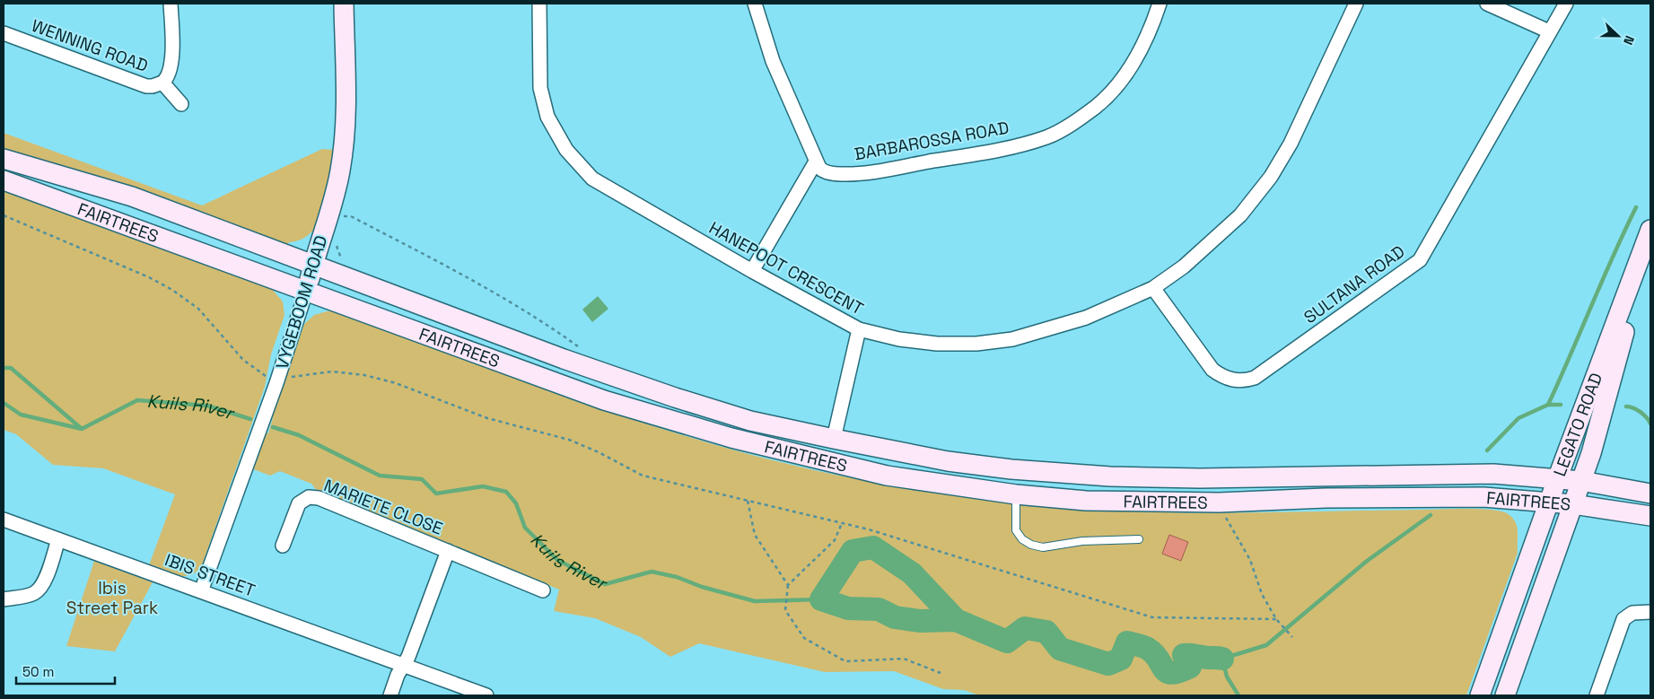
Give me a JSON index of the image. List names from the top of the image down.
{
  "streets": {
    "main road": ["FAIRTREES", "VYGEBOOM ROAD", "LEGATO ROAD"],
    "street": [
      "WENNING ROAD",
      "BARBAROSSA ROAD",
      "HANEPOOT CRESCENT",
      "SULTANA ROAD",
      "MARIETE CLOSE",
      "IBIS STREET"
    ]
  },
  "crossings": [
    ["FAIRTREES", "VYGEBOOM ROAD"],
    ["FAIRTREES", "LEGATO ROAD"],
    ["HANEPOOT CRESCENT", "SULTANA ROAD"],
    ["VYGEBOOM ROAD", "IBIS STREET"],
    ["MARIETE CLOSE", "IBIS STREET"]
  ],
  "water": ["Kuils River"],
  "parks": ["Ibis Street Park"],
  "scale_bar": "50 m",
  "north": "right"
}
